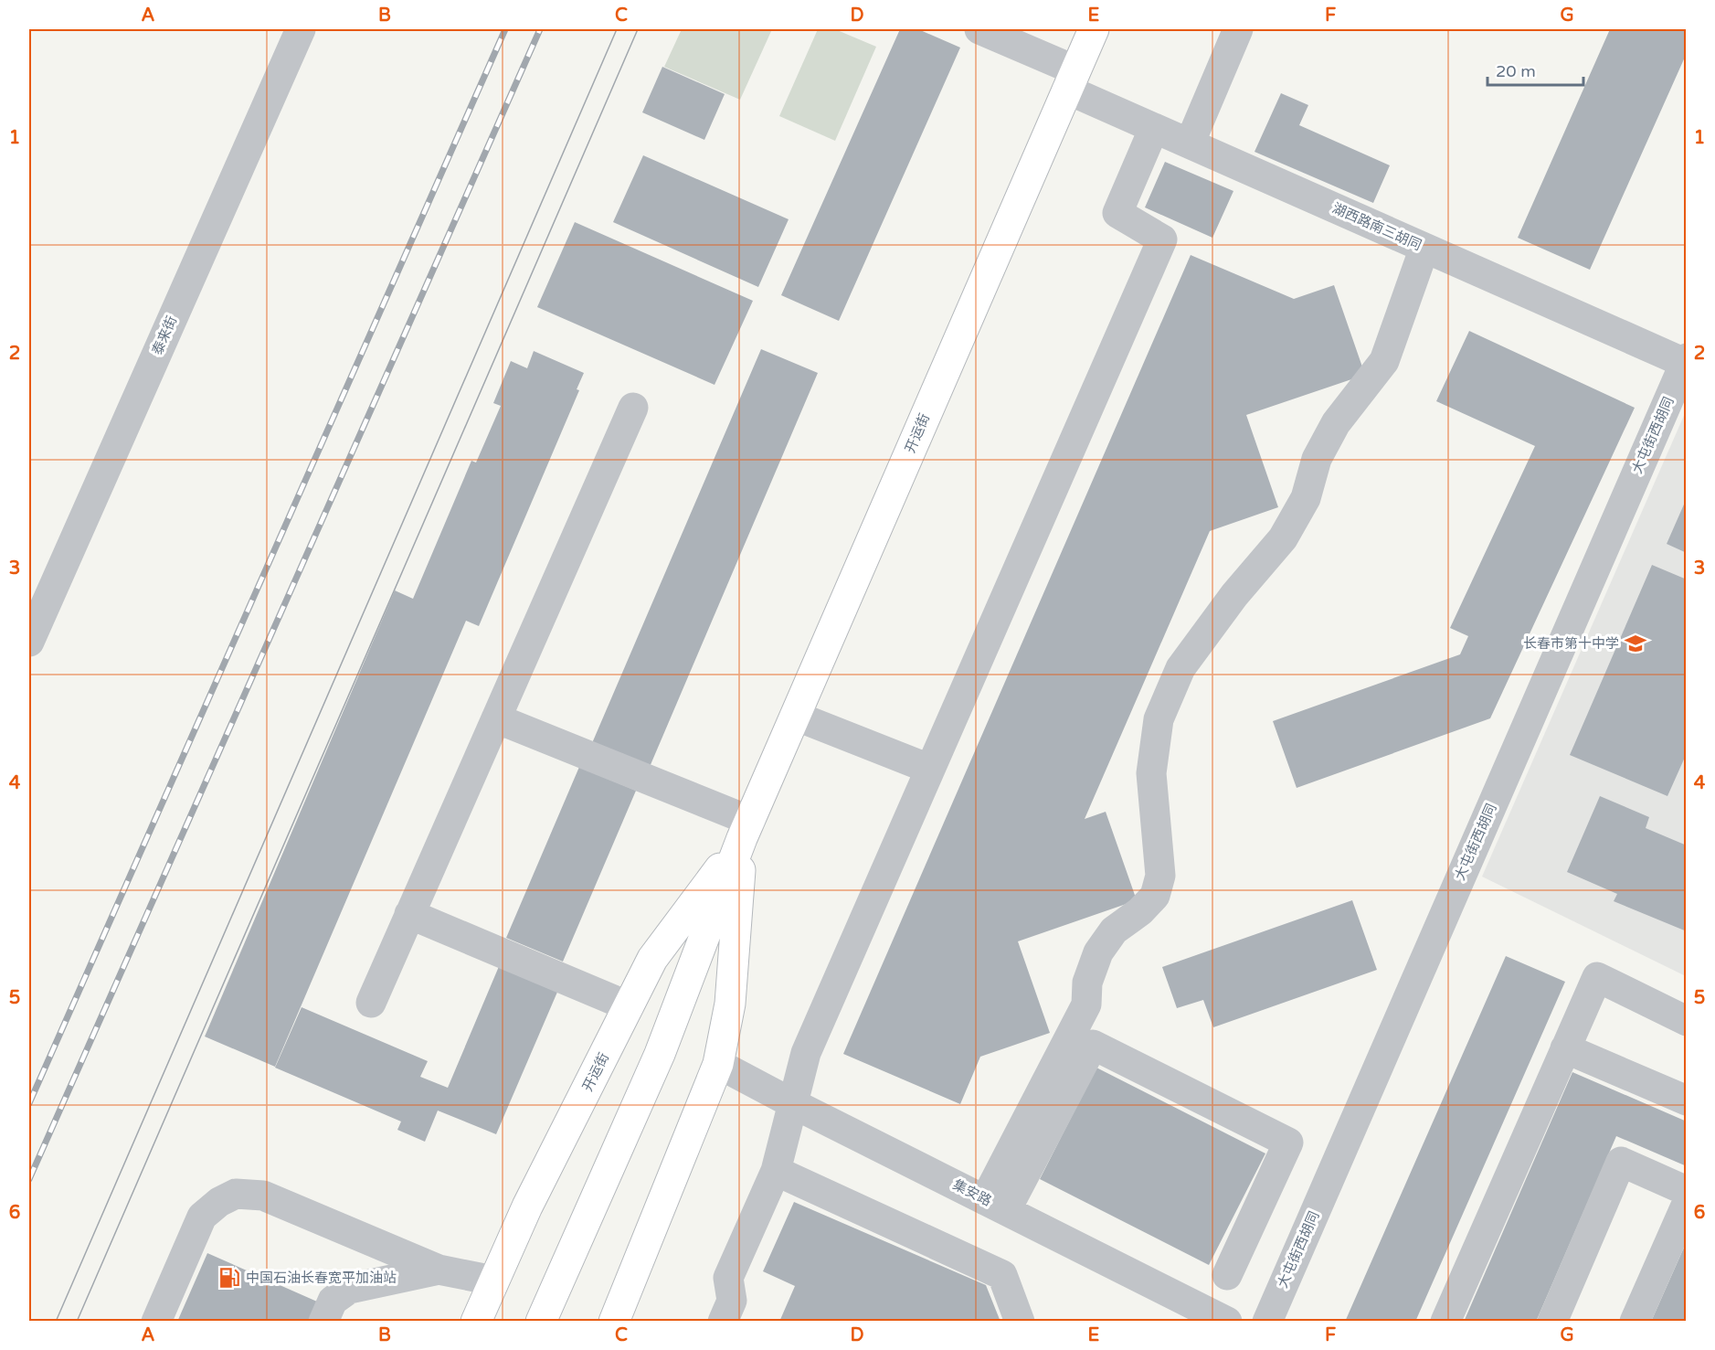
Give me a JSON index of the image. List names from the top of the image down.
{
  "streets": {
    "main road": ["开运街"],
    "street": [
      "湖西路南三胡同",
      "泰来街",
      "大屯街西胡同",
      "集安路"
    ]
  },
  "crossings": [
    ["湖西路南三胡同", "开运街"],
    ["湖西路南三胡同", "大屯街西胡同"],
    ["开运街", "集安路"]
  ],
  "places": {
    "school or university": ["长春市第十中学"],
    "fuel station": ["中国石油长春宽平加油站"]
  },
  "scale_bar": "20 m",
  "grid": {
    "columns": [
      "A",
      "B",
      "C",
      "D",
      "E",
      "F",
      "G"
    ],
    "rows": [
      "1",
      "2",
      "3",
      "4",
      "5",
      "6"
    ]
  }
}
